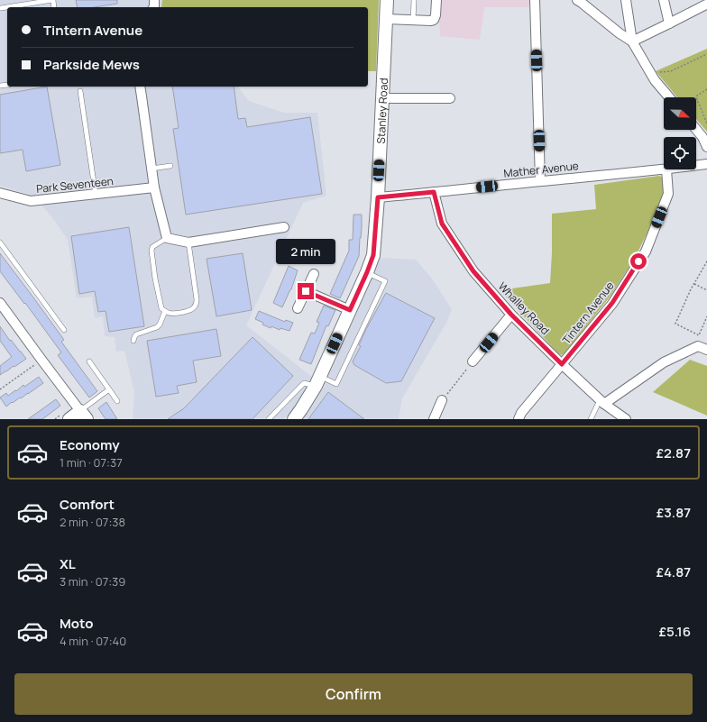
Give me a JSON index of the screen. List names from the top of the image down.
{
  "streets": {
    "street": [
      "Stanley Road",
      "Mather Avenue",
      "Park Seventeen",
      "Whalley Road",
      "Tintern Avenue"
    ]
  },
  "crossings": [
    ["Stanley Road", "Mather Avenue"],
    ["Mather Avenue", "Whalley Road"],
    ["Mather Avenue", "Tintern Avenue"],
    ["Whalley Road", "Tintern Avenue"]
  ],
  "north": "right",
  "page": {
    "banner": ["Tintern Avenue", "Parkside Mews"],
    "bubble": "2 min",
    "list": [
      {
        "name": "Economy",
        "note": "1 min · 07:37",
        "value": "£2.87"
      },
      {
        "name": "Comfort",
        "note": "2 min · 07:38",
        "value": "£3.87"
      },
      {
        "name": "XL",
        "note": "3 min · 07:39",
        "value": "£4.87"
      },
      {
        "name": "Moto",
        "note": "4 min · 07:40",
        "value": "£5.16"
      }
    ],
    "buttons": "Confirm"
  }
}
